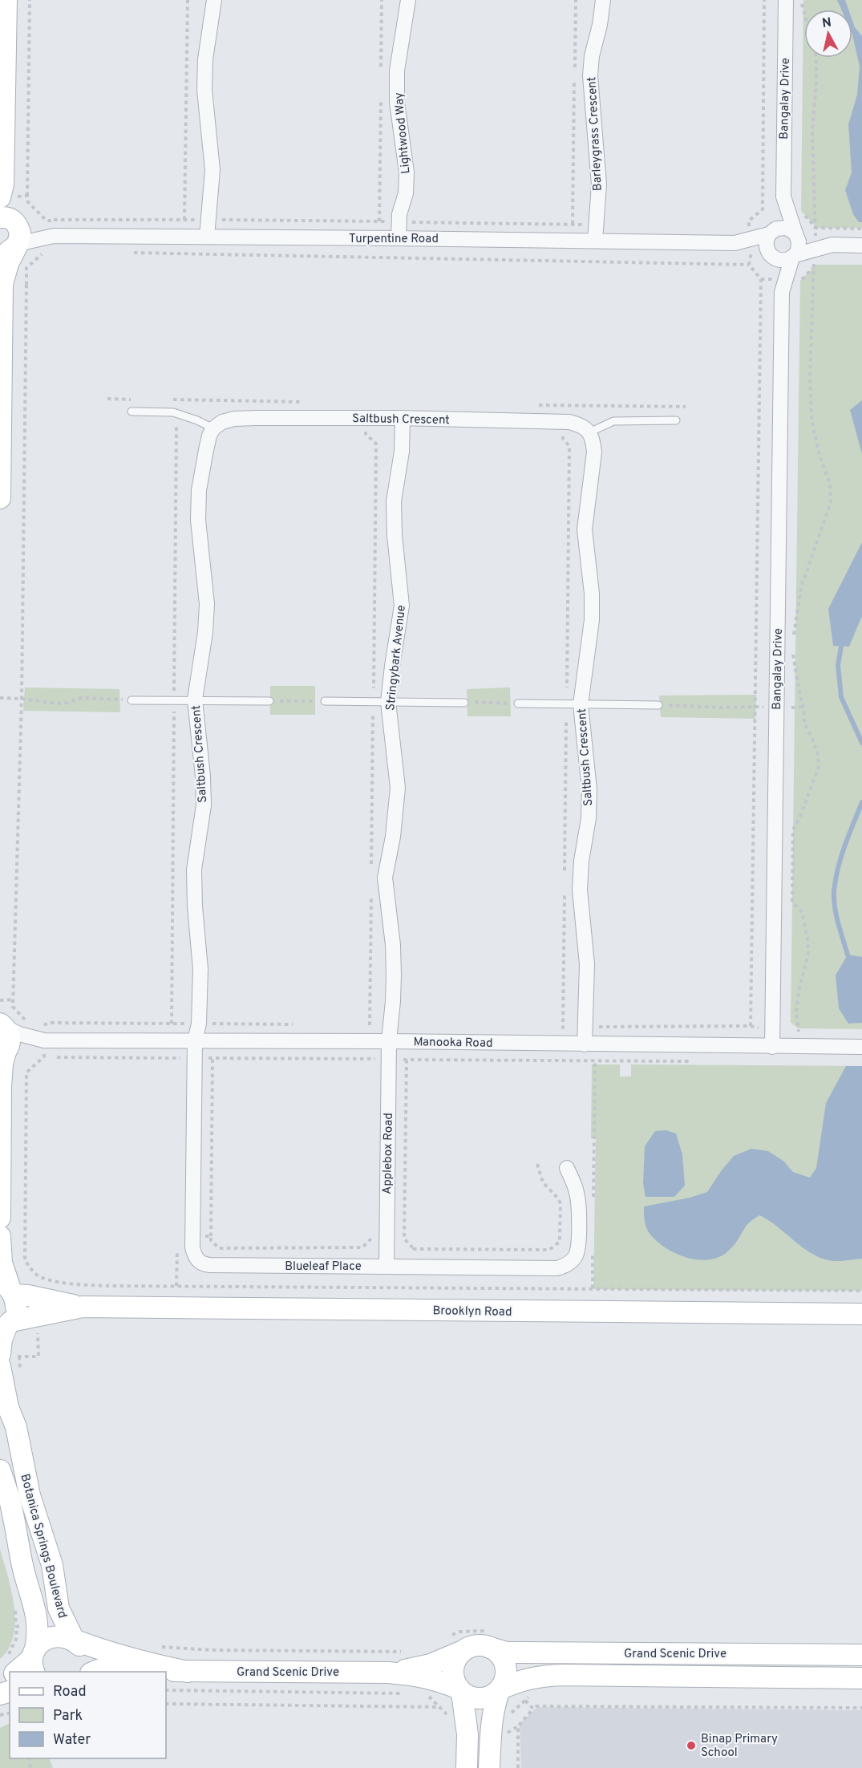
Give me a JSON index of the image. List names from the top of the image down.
{
  "streets": {
    "street": [
      "Bangalay Drive",
      "Lightwood Way",
      "Barleygrass Crescent",
      "Turpentine Road",
      "Saltbush Crescent",
      "Stringybark Avenue",
      "Manooka Road",
      "Applebox Road",
      "Blueleaf Place",
      "Brooklyn Road",
      "Botanica Springs Boulevard",
      "Grand Scenic Drive"
    ]
  },
  "crossings": [
    ["Bangalay Drive", "Turpentine Road"],
    ["Bangalay Drive", "Manooka Road"],
    ["Lightwood Way", "Turpentine Road"],
    ["Barleygrass Crescent", "Turpentine Road"],
    ["Saltbush Crescent", "Stringybark Avenue"],
    ["Saltbush Crescent", "Manooka Road"],
    ["Saltbush Crescent", "Blueleaf Place"],
    ["Stringybark Avenue", "Manooka Road"],
    ["Stringybark Avenue", "Applebox Road"],
    ["Manooka Road", "Applebox Road"],
    ["Manooka Road", "Blueleaf Place"],
    ["Applebox Road", "Blueleaf Place"],
    ["Brooklyn Road", "Botanica Springs Boulevard"],
    ["Botanica Springs Boulevard", "Grand Scenic Drive"]
  ],
  "places": ["Binap Primary School"],
  "legend": ["Road", "Park", "Water"],
  "north": "top"
}
